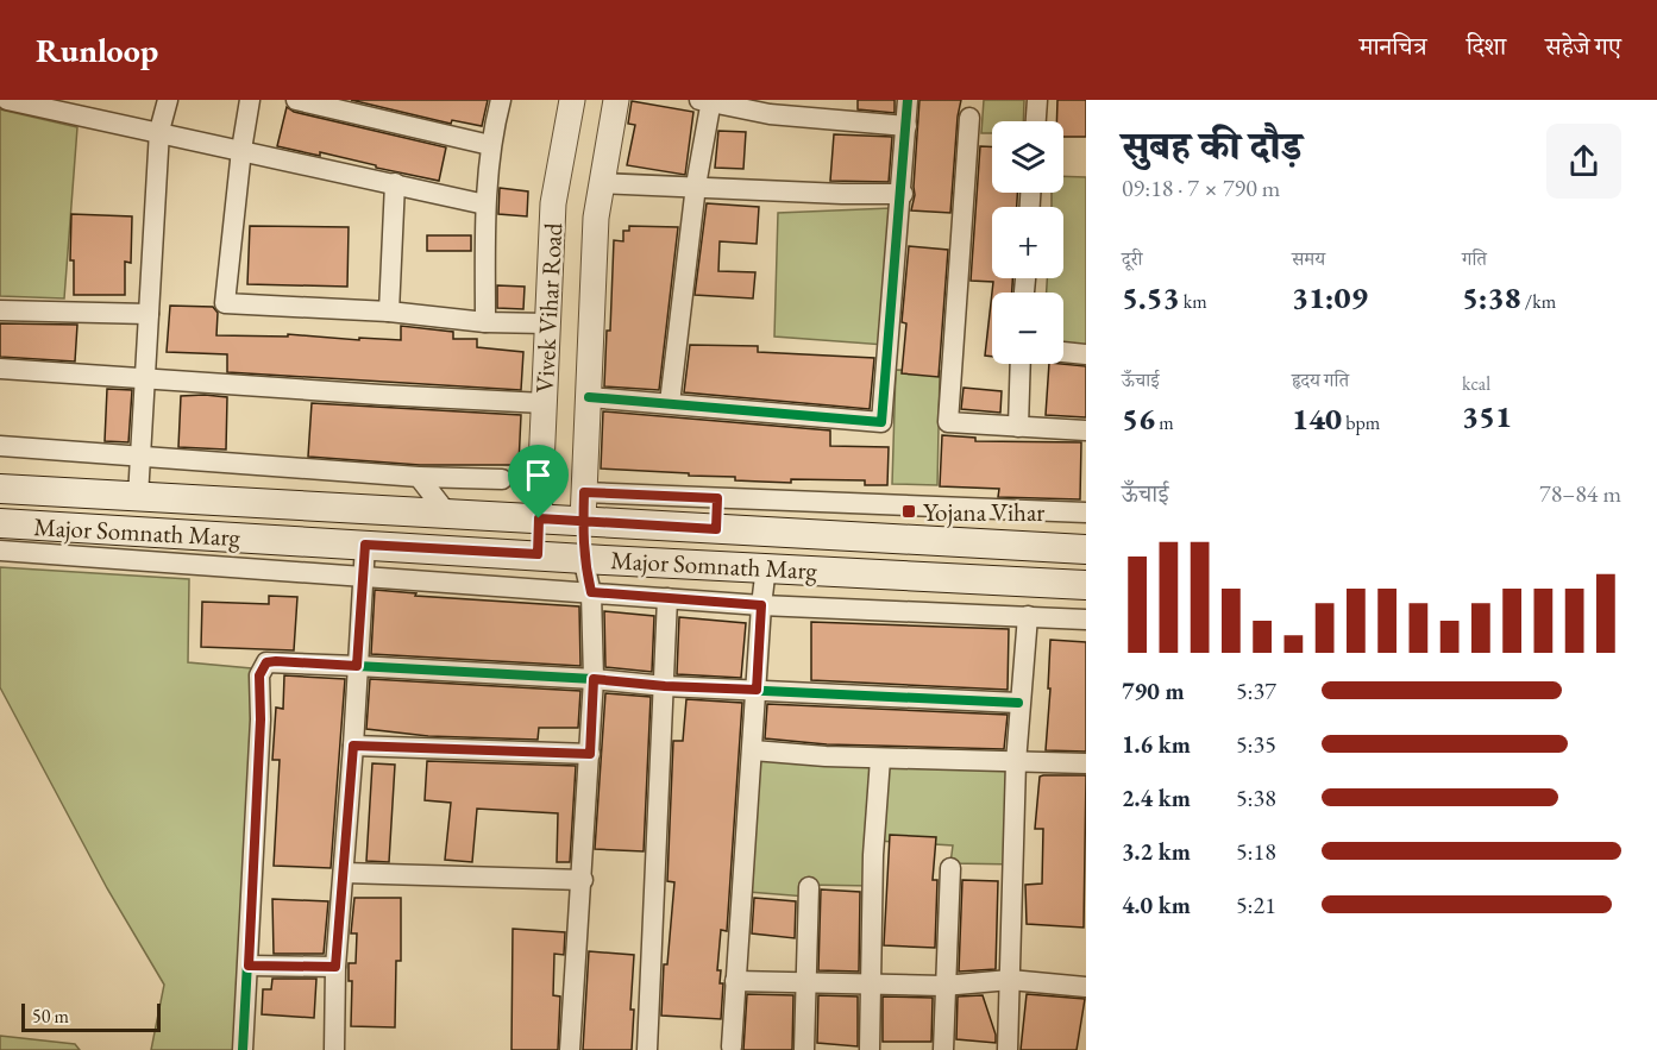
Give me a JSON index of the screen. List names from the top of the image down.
{
  "streets": {
    "main road": ["Major Somnath Marg"],
    "street": ["Vivek Vihar Road"]
  },
  "crossings": [
    ["Vivek Vihar Road", "Major Somnath Marg"]
  ],
  "places": {
    "transit": ["Yojana Vihar"]
  },
  "scale_bar": "50 m",
  "page": {
    "header": "Runloop",
    "nav": ["मानचित्र", "दिशा", "सहेजे गए"],
    "heading": ["सुबह की दौड़", "09:18 · 7 × 790 m"],
    "map_buttons": ["+", "−"],
    "stats": [
      ["दूरी", "5.53 km"],
      ["समय", "31:09"],
      ["गति", "5:38 /km"],
      ["ऊँचाई", "56 m"],
      ["हृदय गति", "140 bpm"],
      ["kcal", "351"]
    ],
    "chart": ["ऊँचाई", "78–84 m"],
    "list": [
      {
        "name": "790 m",
        "note": "5:37"
      },
      {
        "name": "1.6 km",
        "note": "5:35"
      },
      {
        "name": "2.4 km",
        "note": "5:38"
      },
      {
        "name": "3.2 km",
        "note": "5:18"
      },
      {
        "name": "4.0 km",
        "note": "5:21"
      }
    ],
    "scale": "50 m"
  }
}
